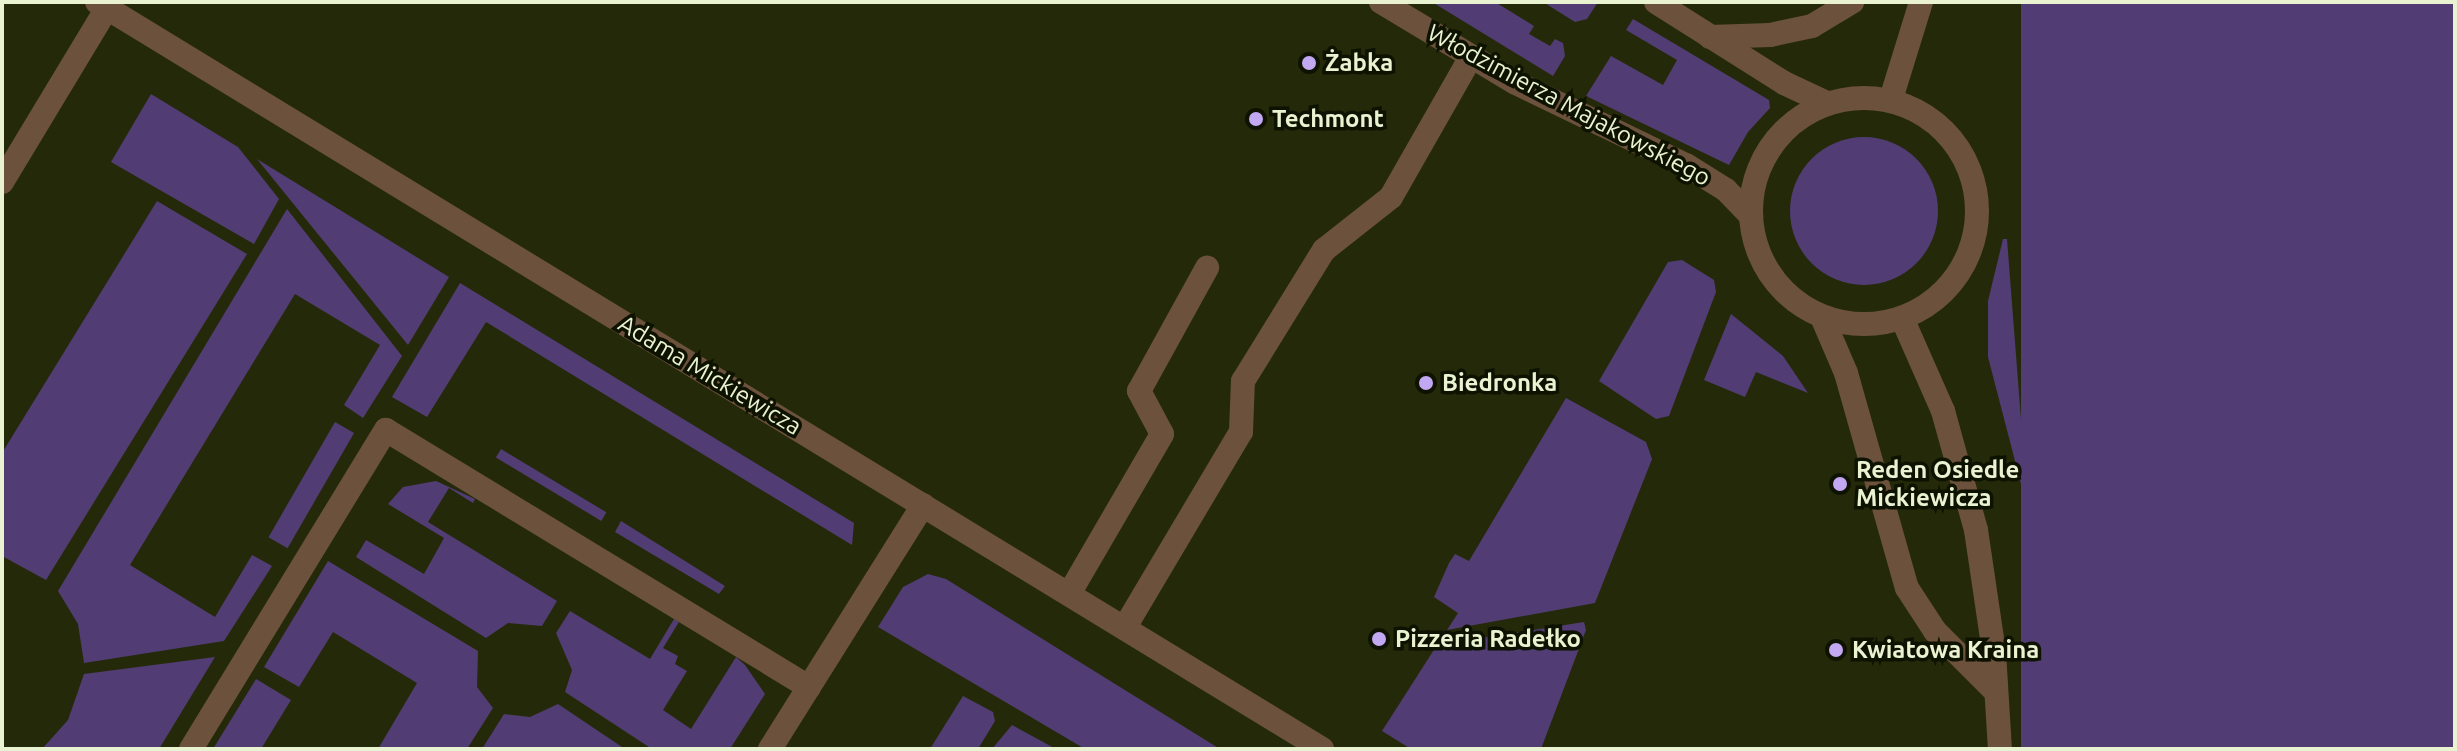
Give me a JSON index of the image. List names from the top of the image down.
{
  "streets": {
    "street": ["Włodzimierza Majakowskiego", "Adama Mickiewicza"]
  },
  "places": [
    "Żabka",
    "Techmont",
    "Biedronka",
    "Reden Osiedle Mickiewicza",
    "Pizzeria Radełko",
    "Kwiatowa Kraina"
  ]
}
